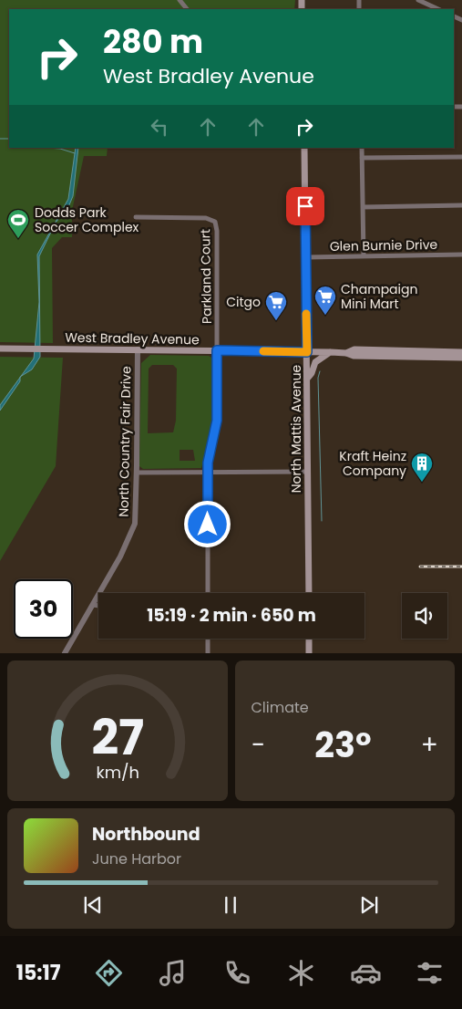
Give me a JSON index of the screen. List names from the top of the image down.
{
  "streets": {
    "main road": ["West Bradley Avenue", "North Mattis Avenue"],
    "street": ["Glen Burnie Drive", "Parkland Court", "North Country Fair Drive"]
  },
  "crossings": [
    ["Glen Burnie Drive", "North Mattis Avenue"],
    ["Parkland Court", "West Bradley Avenue"],
    ["West Bradley Avenue", "North Mattis Avenue"],
    ["West Bradley Avenue", "North Country Fair Drive"]
  ],
  "places": {
    "sports": ["Dodds Park Soccer Complex"],
    "supermarket": ["Champaign Mini Mart", "Citgo"],
    "building": ["Kraft Heinz Company"]
  },
  "page": {
    "turn": ["280 m", "West Bradley Avenue"],
    "limit": "30",
    "trip": "15:19 · 2 min · 650 m",
    "tile": "Climate",
    "heat": ["−", "23°", "+"],
    "song": ["Northbound", "June Harbor"],
    "tabs": "15:17",
    "gauge": ["27", "km/h"]
  }
}
